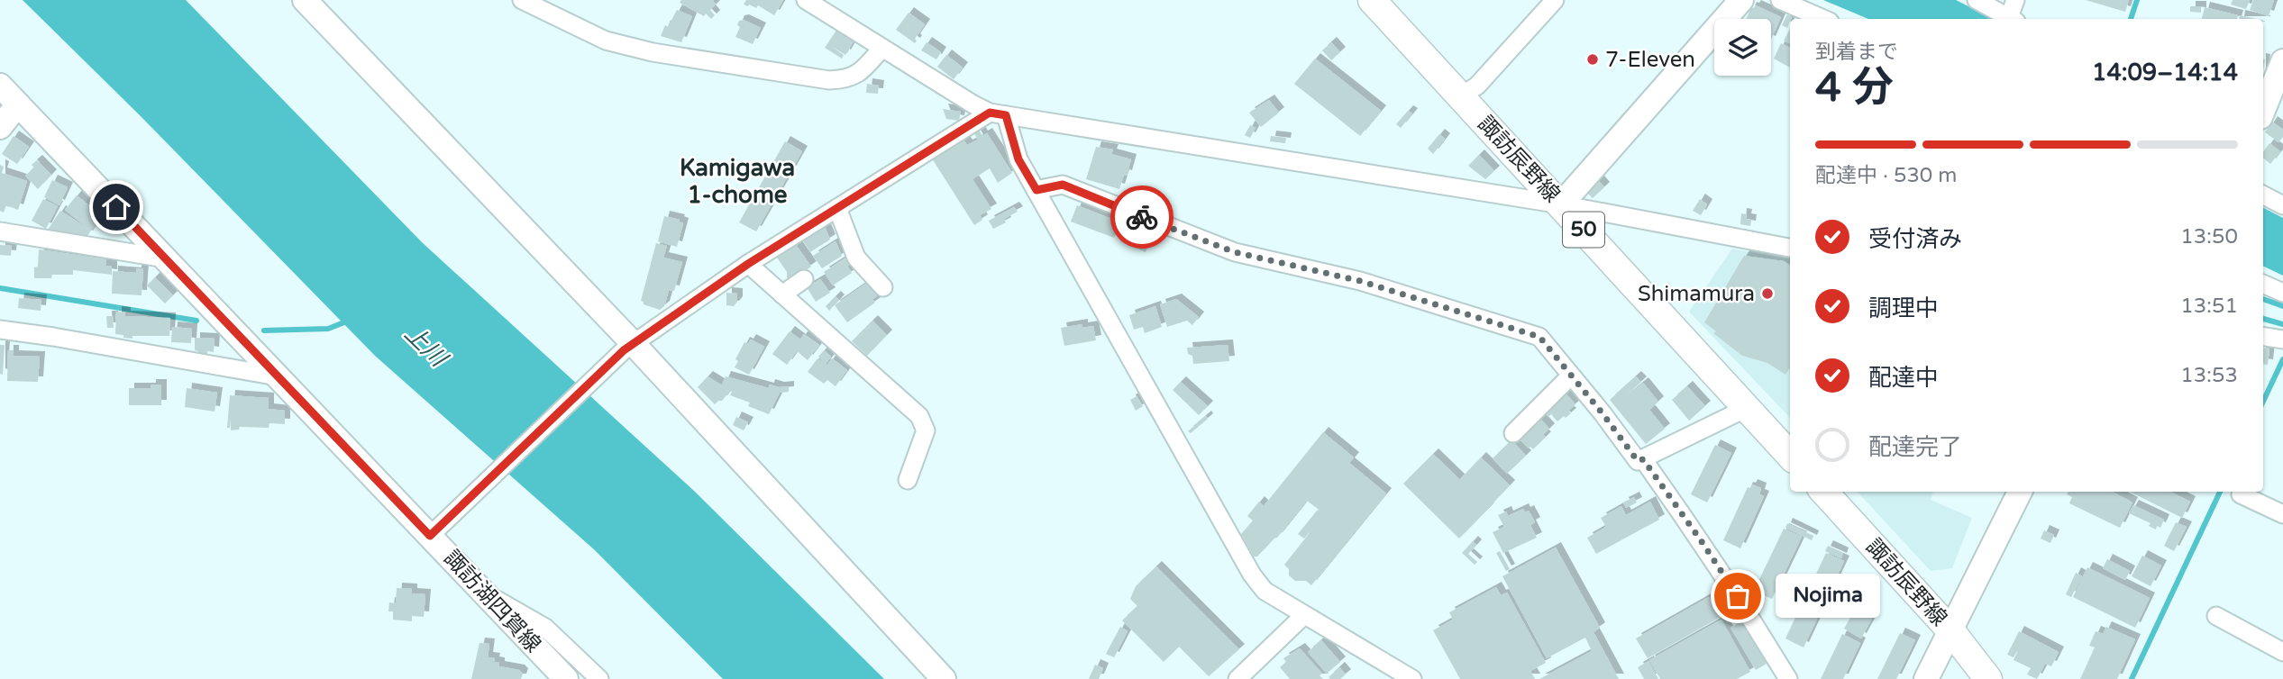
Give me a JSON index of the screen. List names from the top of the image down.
{
  "streets": {
    "main road": ["諏訪辰野線", "50"],
    "street": ["諏訪湖四賀線"]
  },
  "districts": ["Kamigawa 1-chome"],
  "water": ["上川"],
  "places": ["7-Eleven", "Shimamura", "Nojima"],
  "page": {
    "heading": ["4 分", "到着まで", "14:09–14:14"],
    "bar": "配達中 · 530 m",
    "list": [
      ["受付済み", "13:50"],
      ["調理中", "13:51"],
      ["配達中", "13:53"],
      "配達完了"
    ],
    "bubble": "Nojima"
  }
}
